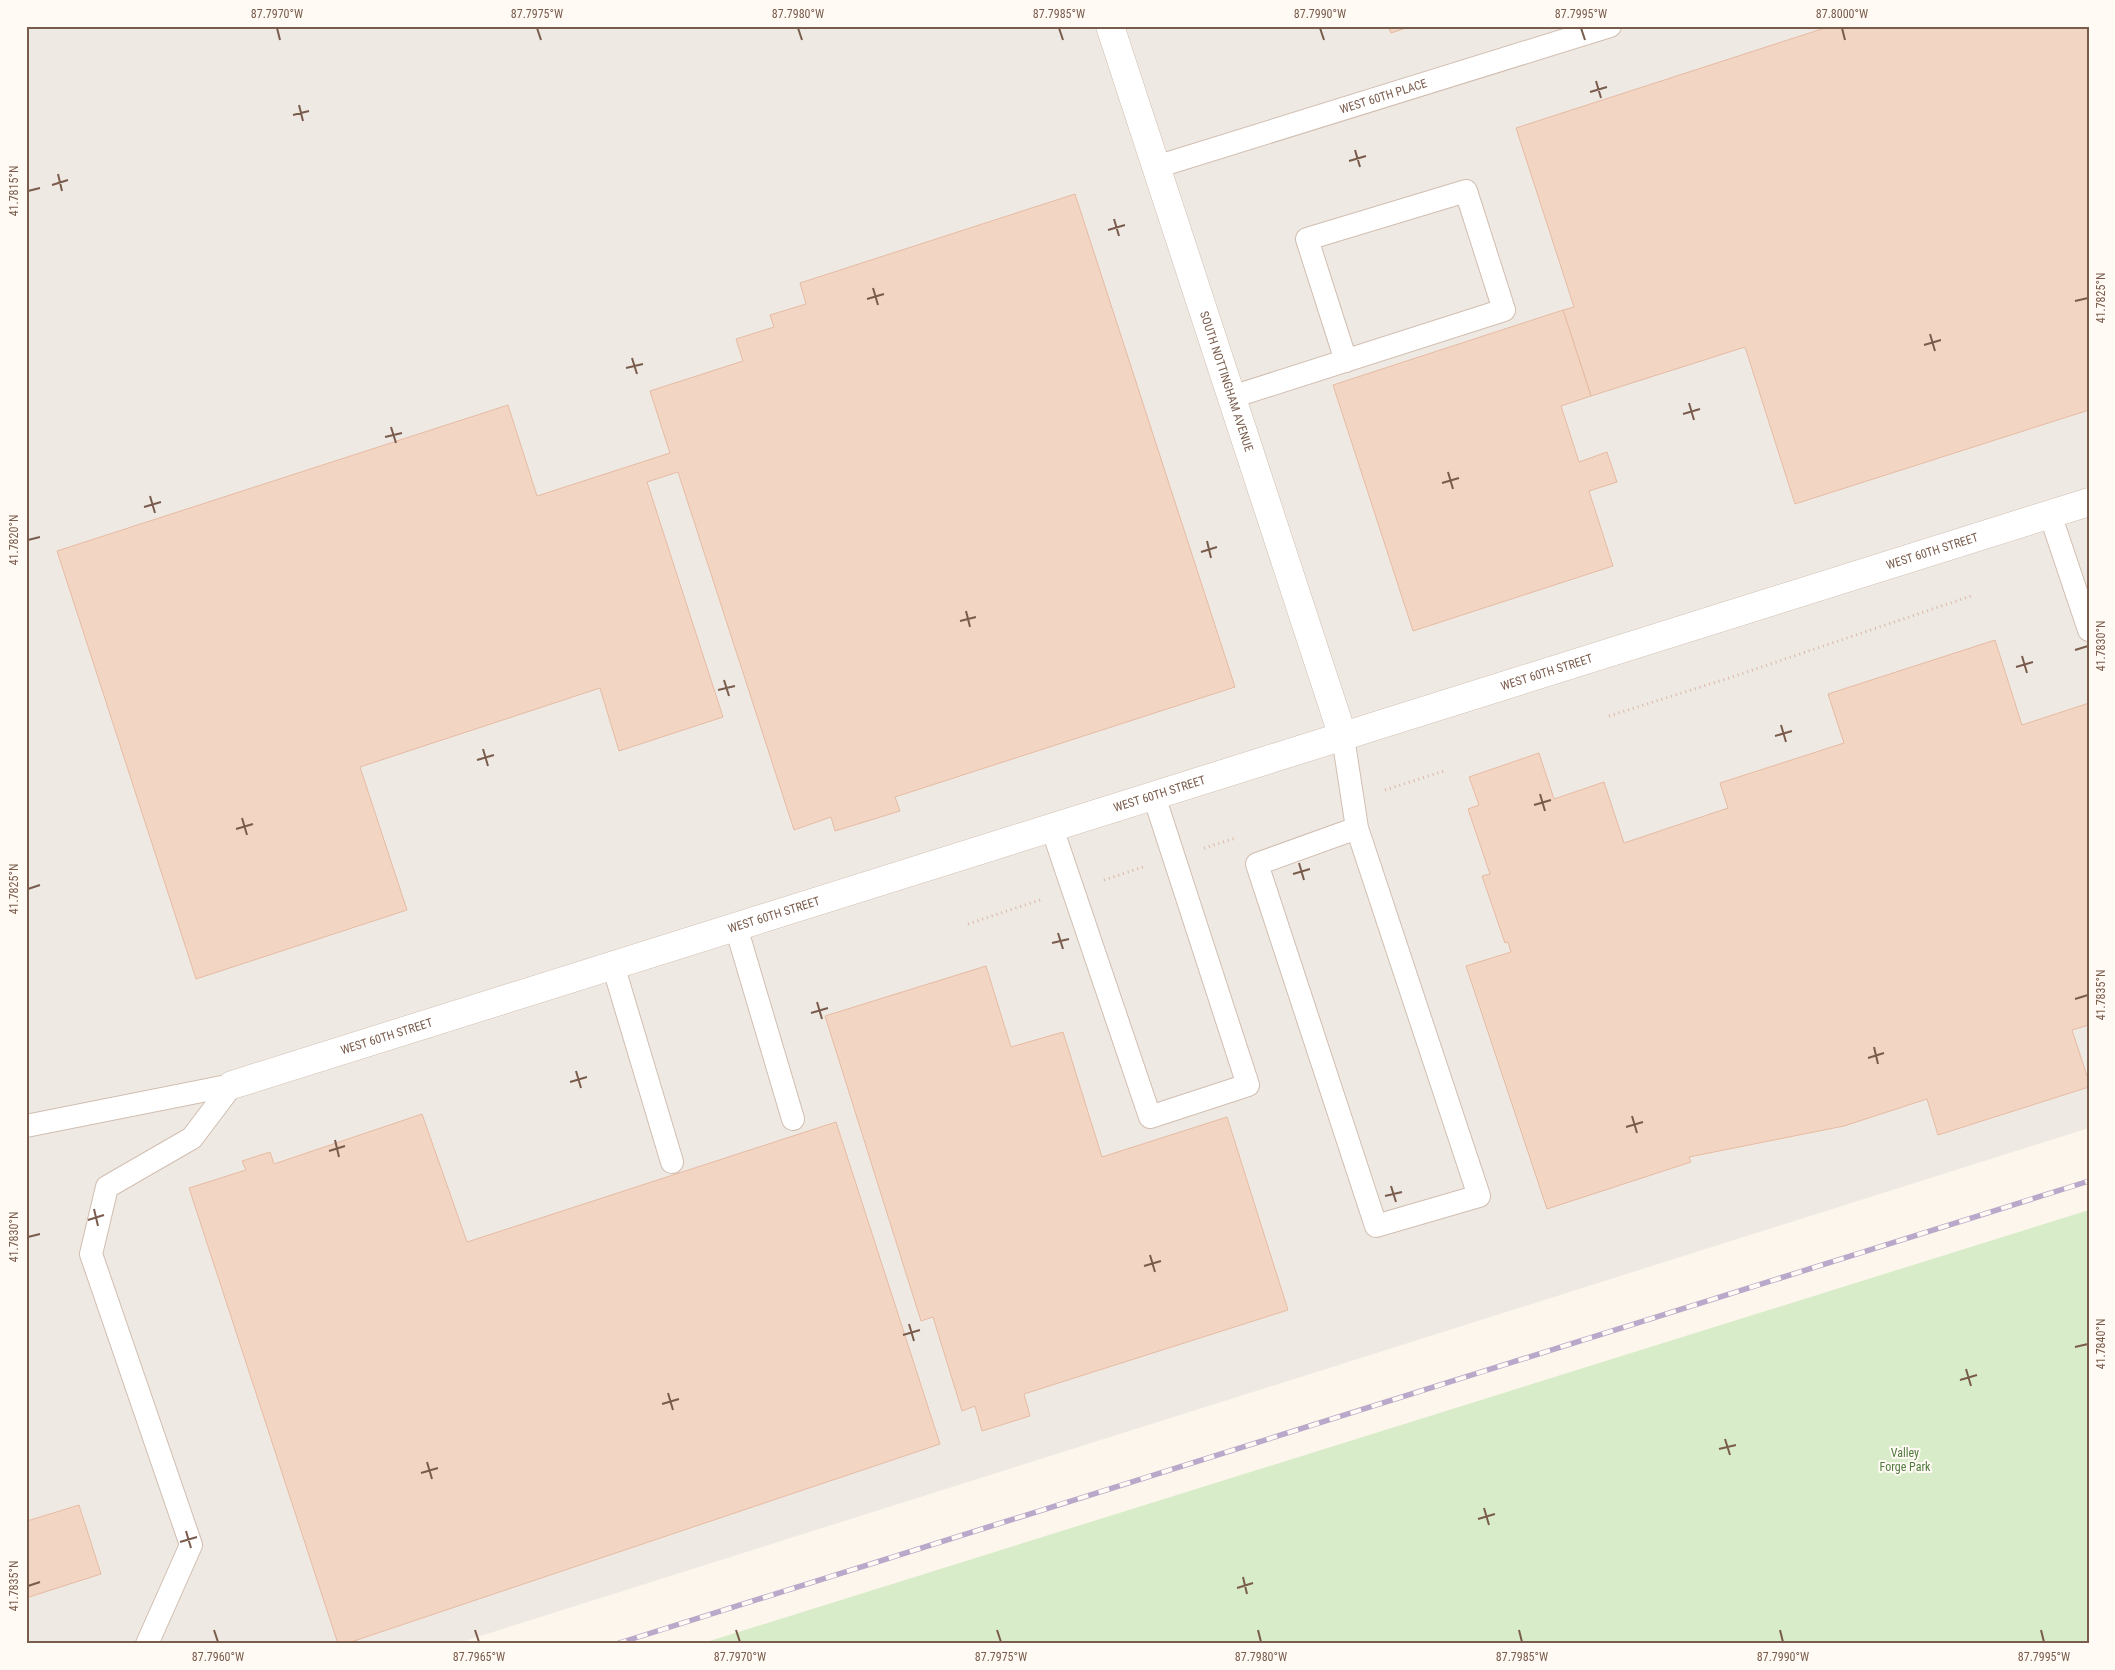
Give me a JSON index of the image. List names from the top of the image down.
{
  "streets": {
    "street": ["SOUTH NOTTINGHAM AVENUE", "WEST 60TH STREET"],
    "lane": ["WEST 60TH PLACE"]
  },
  "crossings": [
    ["WEST 60TH PLACE", "SOUTH NOTTINGHAM AVENUE"],
    ["SOUTH NOTTINGHAM AVENUE", "WEST 60TH STREET"]
  ],
  "parks": ["Valley Forge Park"],
  "coordinates": [
    "87.7970°W",
    "87.7975°W",
    "87.7980°W",
    "87.7985°W",
    "87.7990°W",
    "87.7995°W",
    "87.8000°W",
    "41.7815°N",
    "41.7825°N",
    "41.7820°N",
    "41.7830°N",
    "41.7835°N",
    "41.7840°N",
    "87.7960°W",
    "87.7965°W"
  ]
}
